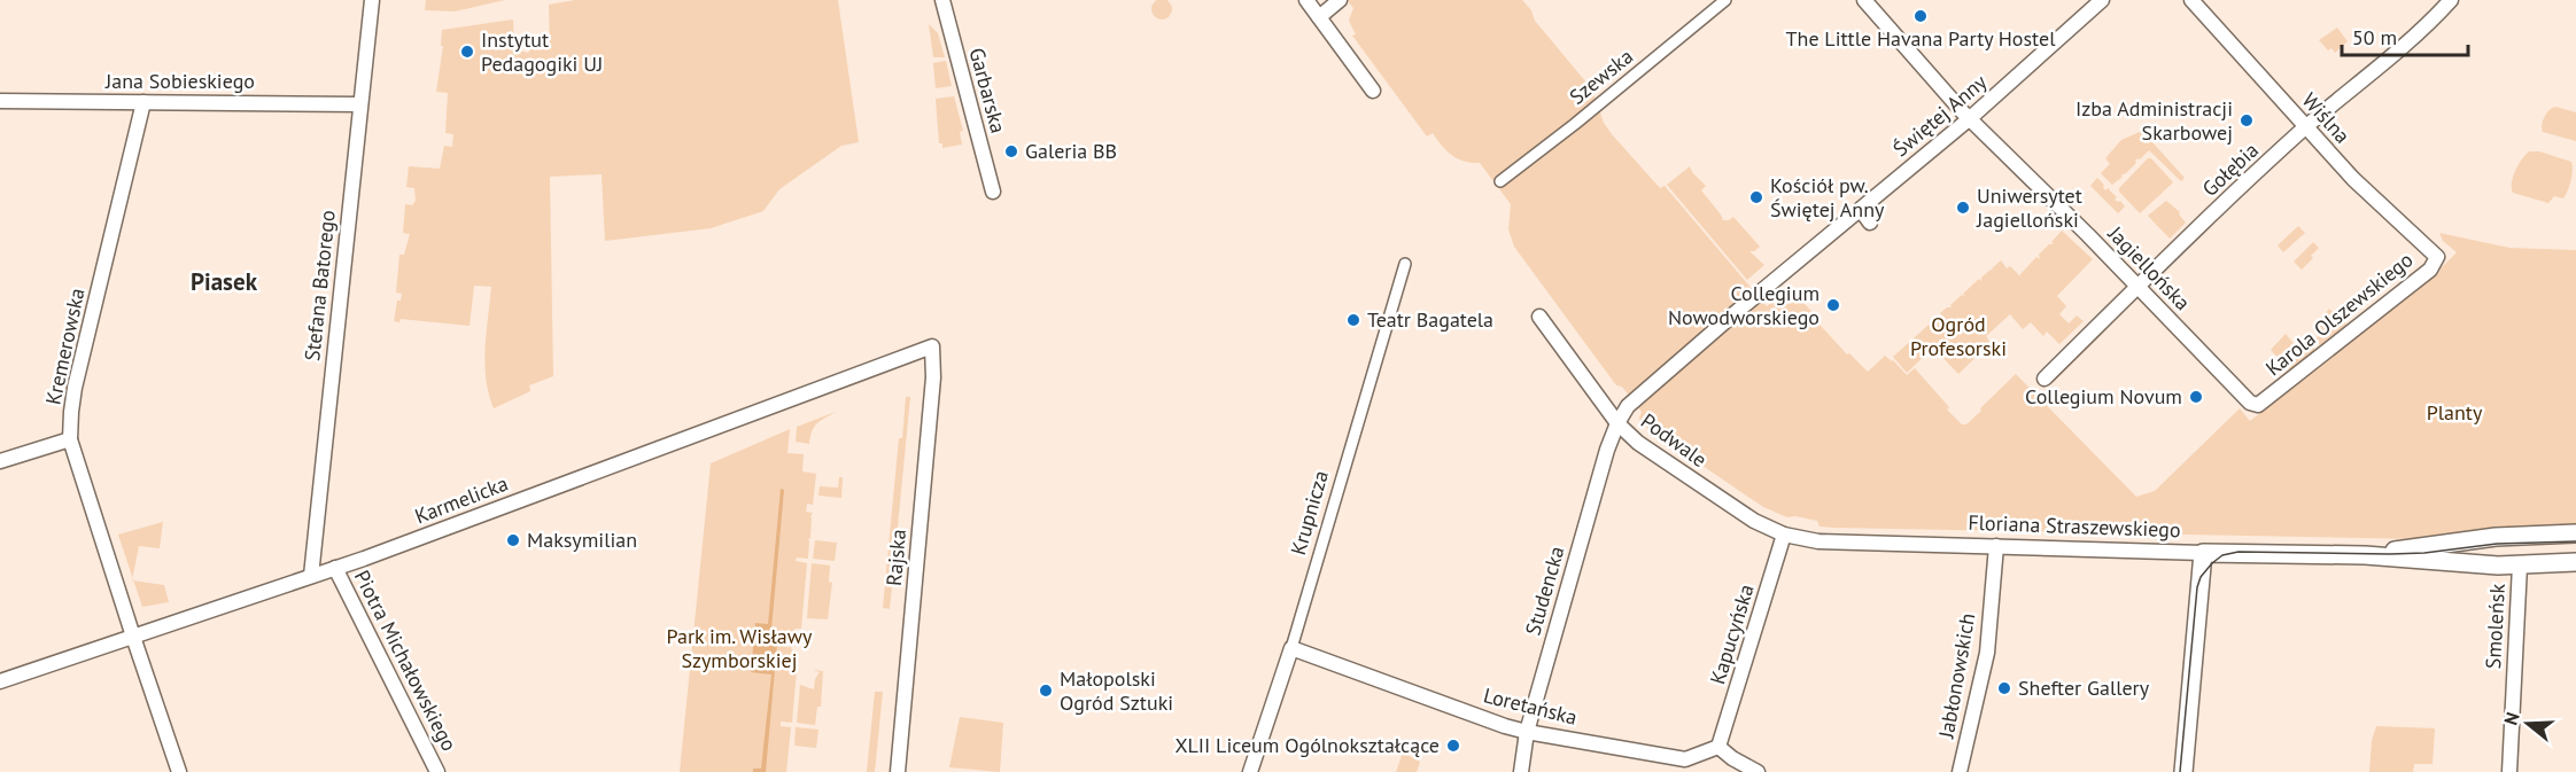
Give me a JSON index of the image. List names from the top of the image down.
{
  "streets": {
    "street": [
      "Szewska",
      "Jana Sobieskiego",
      "Garbarska",
      "Świętej Anny",
      "Wiślna",
      "Gołębia",
      "Jagiellońska",
      "Stefana Batorego",
      "Karola Olszewskiego",
      "Kremerowska",
      "Podwale",
      "Karmelicka",
      "Krupnicza",
      "Floriana Straszewskiego",
      "Rajska",
      "Studencka",
      "Smoleńsk",
      "Kapucyńska",
      "Piotra Michałowskiego",
      "Jabłonowskich",
      "Loretańska"
    ]
  },
  "crossings": [
    ["Jana Sobieskiego", "Stefana Batorego"],
    ["Jana Sobieskiego", "Kremerowska"],
    ["Świętej Anny", "Jagiellońska"],
    ["Świętej Anny", "Podwale"],
    ["Świętej Anny", "Studencka"],
    ["Wiślna", "Gołębia"],
    ["Wiślna", "Karola Olszewskiego"],
    ["Gołębia", "Jagiellońska"],
    ["Jagiellońska", "Karola Olszewskiego"],
    ["Stefana Batorego", "Karmelicka"],
    ["Kremerowska", "Karmelicka"],
    ["Podwale", "Floriana Straszewskiego"],
    ["Podwale", "Studencka"],
    ["Podwale", "Kapucyńska"],
    ["Karmelicka", "Rajska"],
    ["Karmelicka", "Piotra Michałowskiego"],
    ["Krupnicza", "Loretańska"],
    ["Floriana Straszewskiego", "Smoleńsk"],
    ["Floriana Straszewskiego", "Kapucyńska"],
    ["Floriana Straszewskiego", "Jabłonowskich"],
    ["Studencka", "Loretańska"],
    ["Kapucyńska", "Loretańska"]
  ],
  "districts": ["Piasek"],
  "parks": ["Ogród Profesorski", "Planty", "Park im. Wisławy Szymborskiej"],
  "places": [
    "The Little Havana Party Hostel",
    "Instytut Pedagogiki UJ",
    "Izba Administracji Skarbowej",
    "Galeria BB",
    "Kościół pw. Świętej Anny",
    "Uniwersytet Jagielloński",
    "Collegium Nowodworskiego",
    "Teatr Bagatela",
    "Collegium Novum",
    "Maksymilian",
    "Shefter Gallery",
    "Małopolski Ogród Sztuki",
    "XLII Liceum Ogólnokształcące"
  ],
  "scale_bar": "50 m",
  "north": "left"
}
